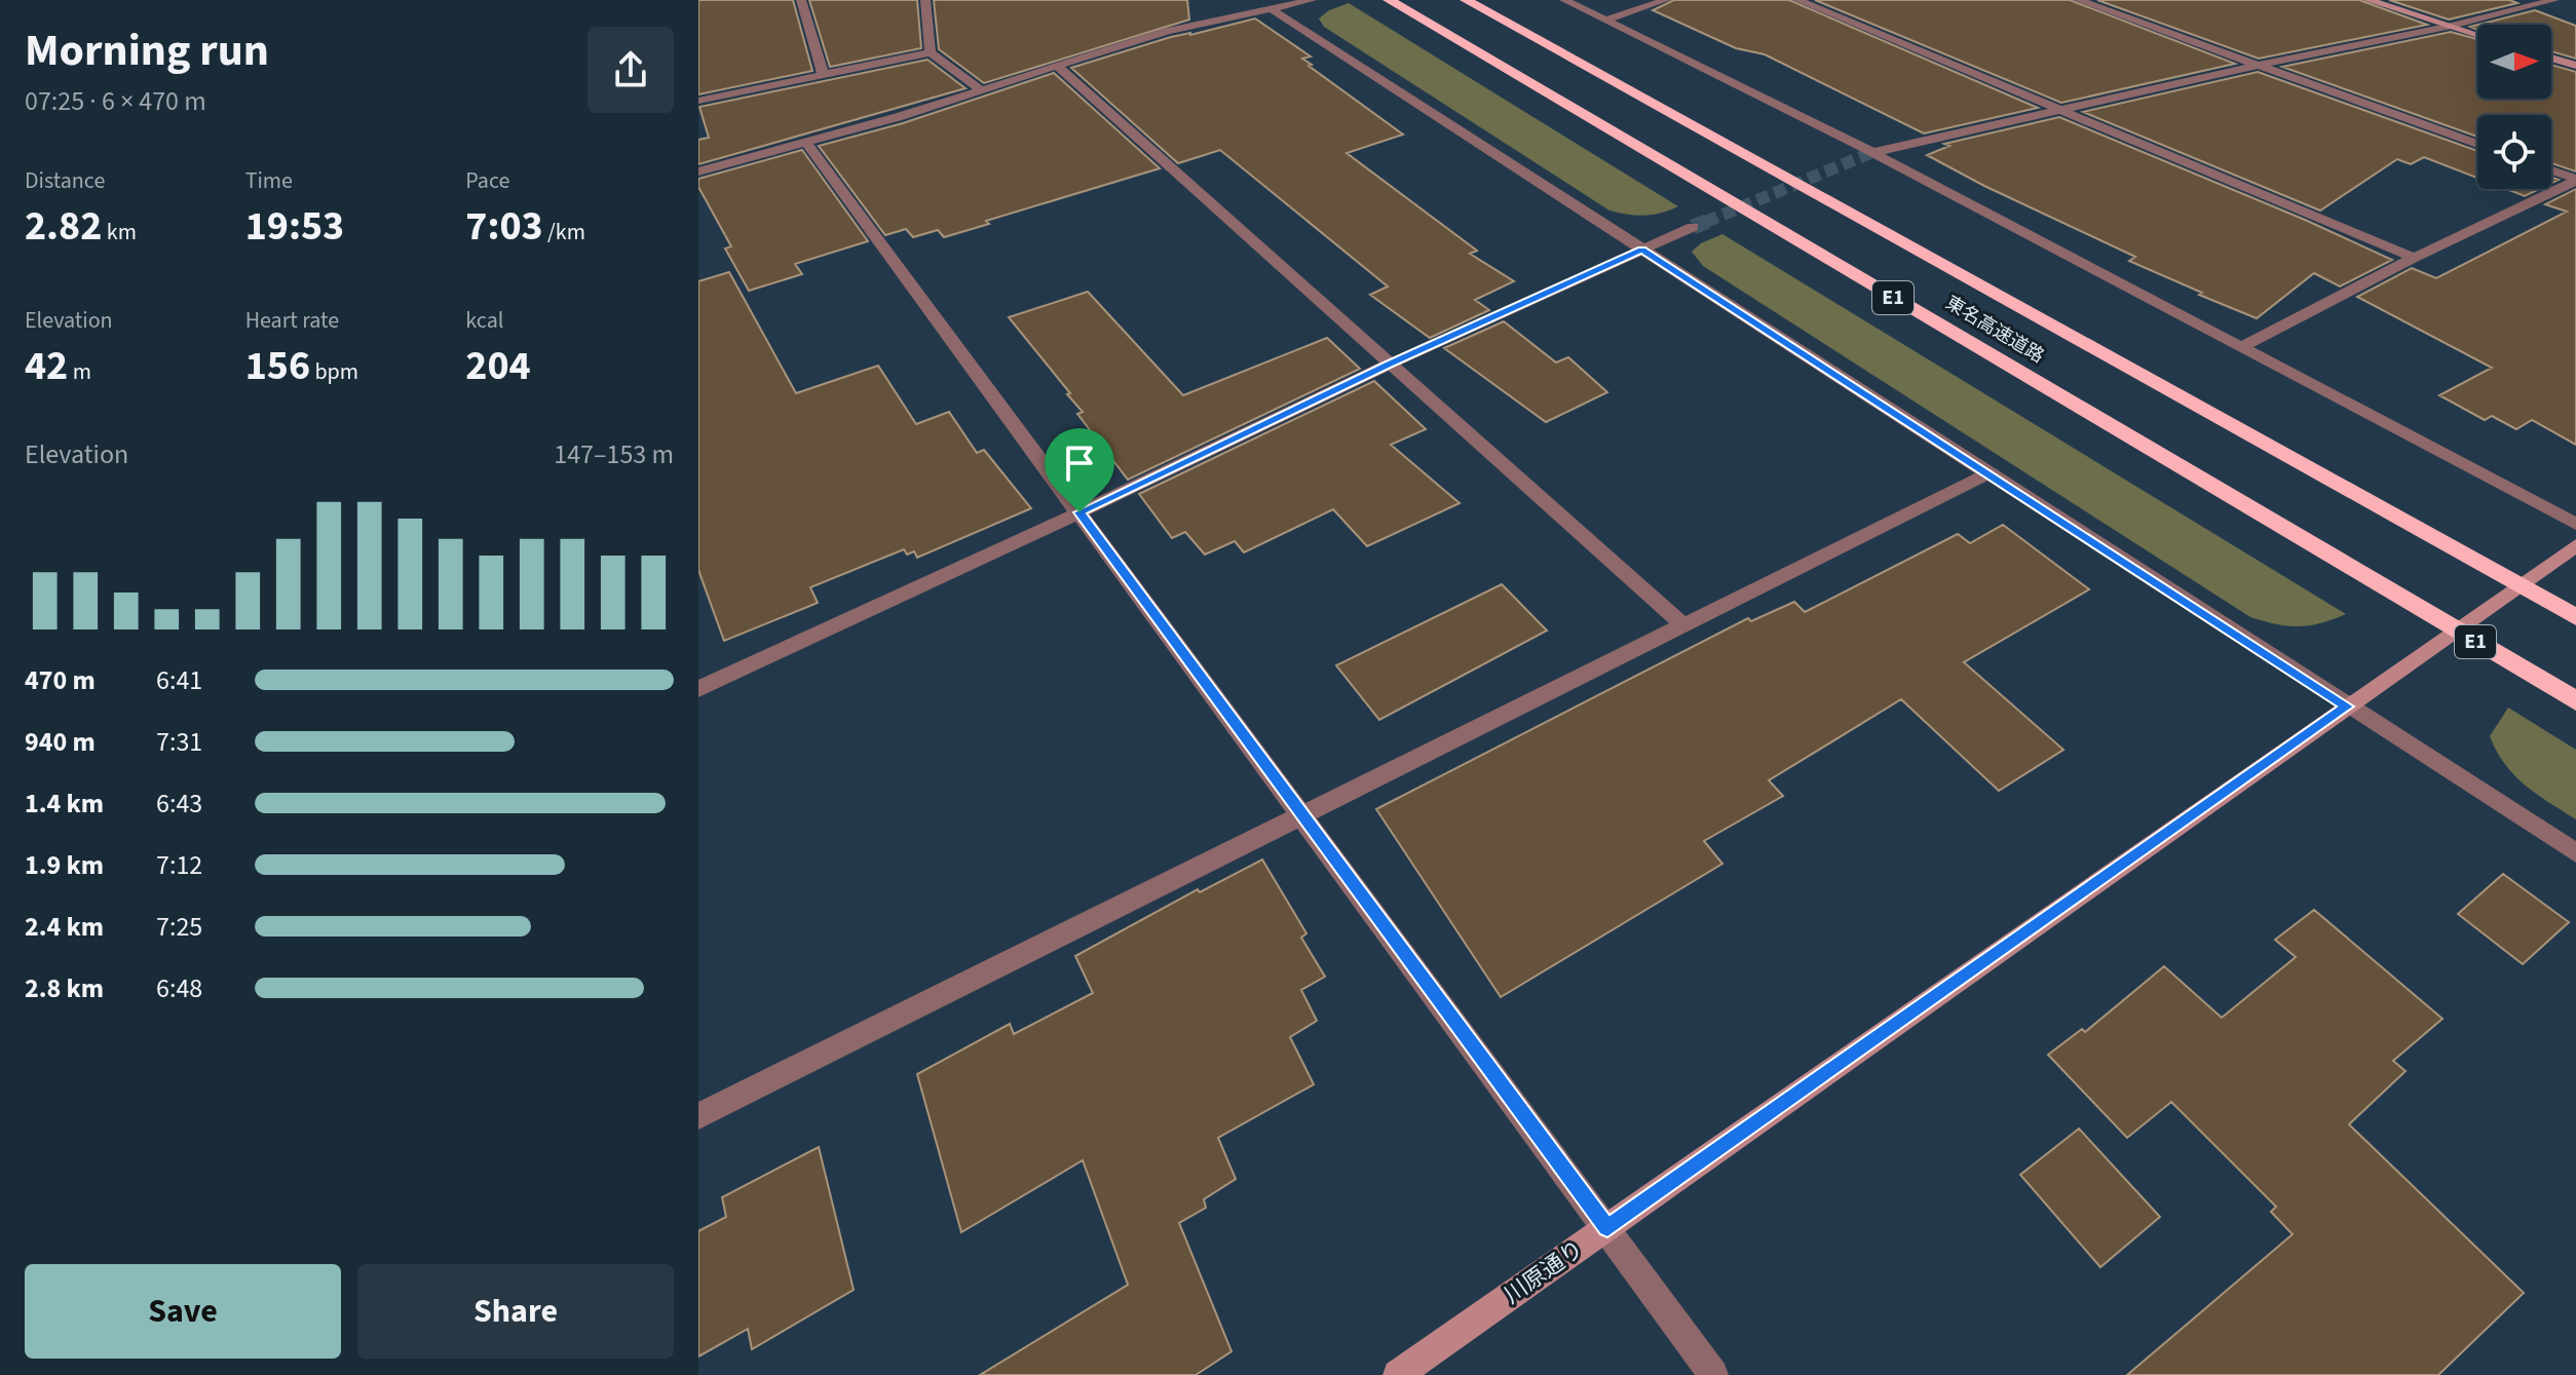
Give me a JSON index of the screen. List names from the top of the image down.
{
  "streets": {
    "highway": ["E1", "東名高速道路"],
    "street": ["川原通り"]
  },
  "north": "right",
  "page": {
    "heading": ["Morning run", "07:25 · 6 × 470 m"],
    "stats": [
      ["Distance", "2.82 km"],
      ["Time", "19:53"],
      ["Pace", "7:03 /km"],
      ["Elevation", "42 m"],
      ["Heart rate", "156 bpm"],
      ["kcal", "204"]
    ],
    "chart": ["Elevation", "147–153 m"],
    "list": [
      {
        "name": "470 m",
        "note": "6:41"
      },
      {
        "name": "940 m",
        "note": "7:31"
      },
      {
        "name": "1.4 km",
        "note": "6:43"
      },
      {
        "name": "1.9 km",
        "note": "7:12"
      },
      {
        "name": "2.4 km",
        "note": "7:25"
      },
      {
        "name": "2.8 km",
        "note": "6:48"
      }
    ],
    "buttons": ["Save", "Share"]
  }
}
